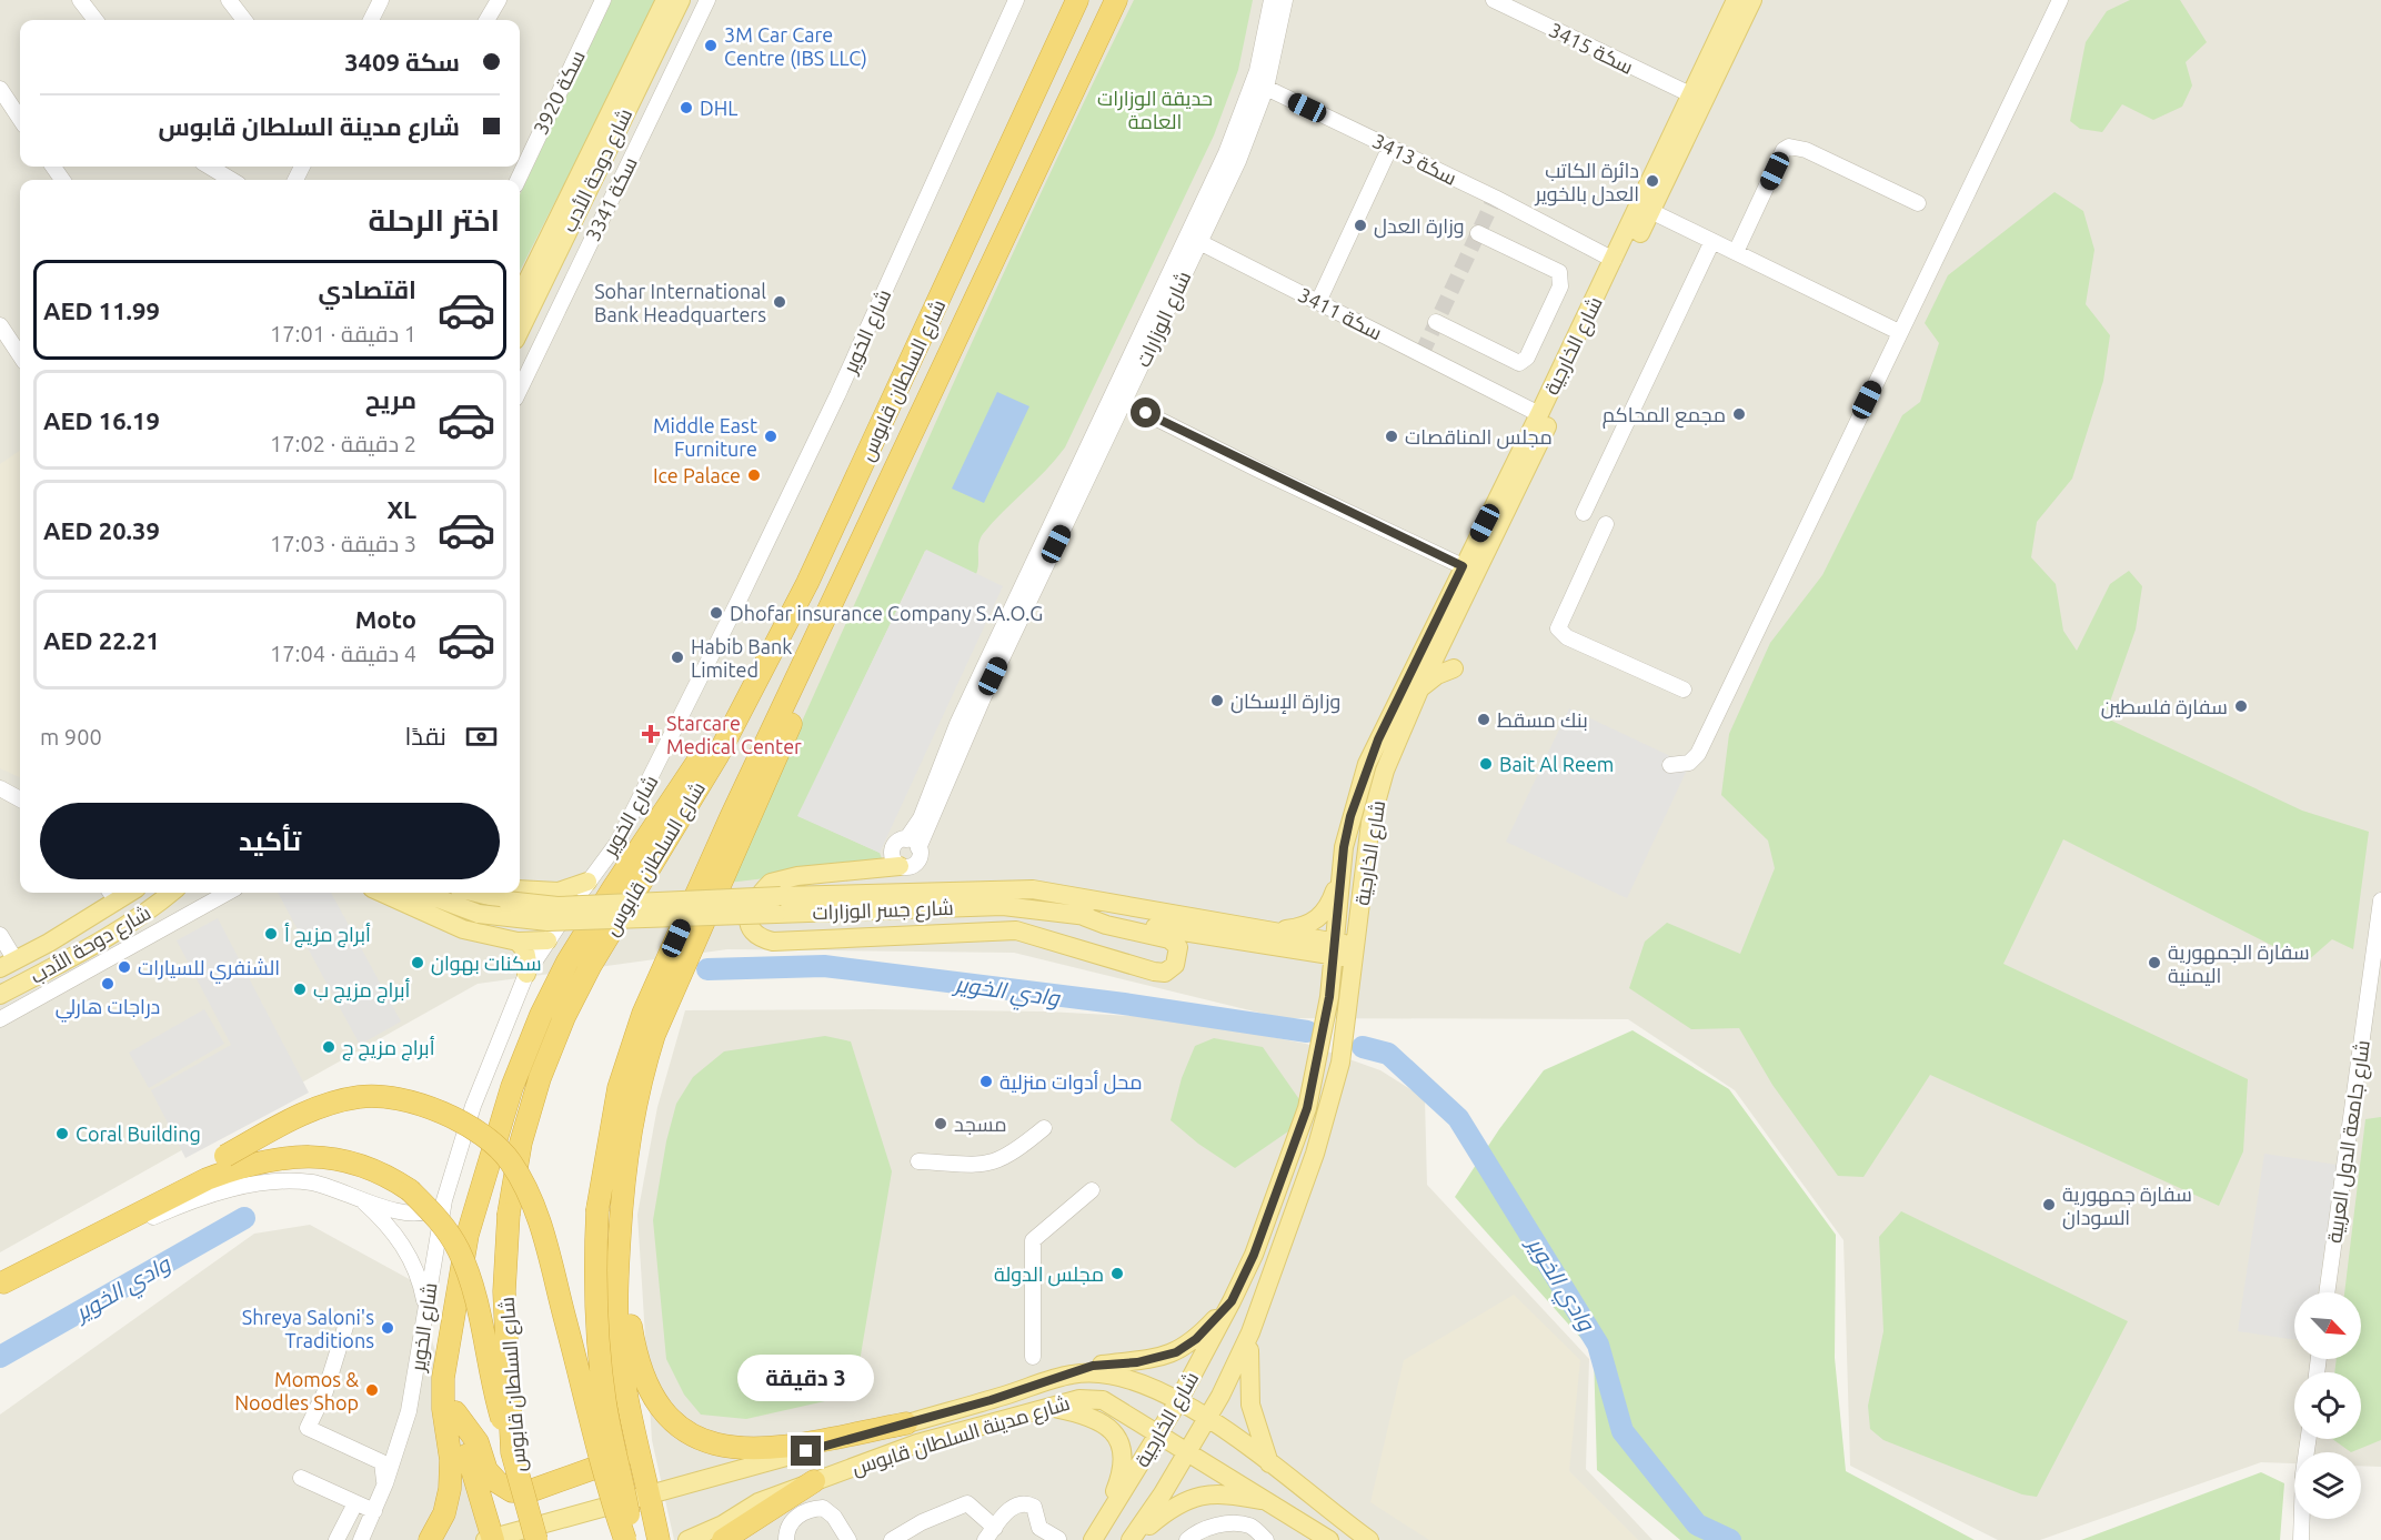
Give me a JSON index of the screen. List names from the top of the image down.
{
  "streets": {
    "highway": ["شارع السلطان قابوس"],
    "main road": [
      "شارع دوحة الأدب",
      "شارع الخارجية",
      "شارع جسر الوزارات",
      "شارع مدينة السلطان قابوس"
    ],
    "street": [
      "سكة 3415",
      "سكة 3920",
      "سكة 3413",
      "سكة 3341",
      "سكة 3411",
      "شارع الوزارات",
      "شارع الخوير",
      "شارع جامعة الدول العربية"
    ]
  },
  "crossings": [
    ["سكة 3415", "شارع الخارجية"],
    ["سكة 3413", "شارع الوزارات"],
    ["سكة 3413", "شارع الخارجية"],
    ["سكة 3411", "شارع الوزارات"],
    ["سكة 3411", "شارع الخارجية"],
    ["شارع الخارجية", "شارع جسر الوزارات"],
    ["شارع الخارجية", "شارع مدينة السلطان قابوس"]
  ],
  "water": ["وادي الخوير"],
  "parks": ["حديقة الوزارات العامة"],
  "places": {
    "other": [
      "3M Car Care Centre (IBS LLC)",
      "DHL",
      "دائرة الكاتب العدل بالخوير",
      "وزارة العدل",
      "Sohar International Bank Headquarters",
      "مجمع المحاكم",
      "Middle East Furniture",
      "مجلس المناقصات",
      "Ice Palace",
      "Dhofar insurance Company S.A.O.G",
      "Habib Bank Limited",
      "وزارة الإسكان",
      "سفارة فلسطين",
      "بنك مسقط",
      "Bait Al Reem",
      "أبراج مزيج أ",
      "سكنات بهوان",
      "سفارة الجمهورية اليمنية",
      "الشنفري للسيارات",
      "دراجات هارلي",
      "أبراج مزيج ب",
      "أبراج مزيج ج",
      "محل أدوات منزلية",
      "مسجد",
      "Coral Building",
      "سفارة جمهورية السودان",
      "مجلس الدولة",
      "Shreya Saloni's Traditions",
      "Momos & Noodles Shop"
    ],
    "health": ["Starcare Medical Center"]
  },
  "north": "bottom right",
  "page": {
    "banner": ["سكة 3409", "شارع مدينة السلطان قابوس"],
    "heading": "اختر الرحلة",
    "list": [
      {
        "name": "اقتصادي",
        "note": "1 دقيقة · 17:01",
        "value": "AED 11.99"
      },
      {
        "name": "مريح",
        "note": "2 دقيقة · 17:02",
        "value": "AED 16.19"
      },
      {
        "name": "XL",
        "note": "3 دقيقة · 17:03",
        "value": "AED 20.39"
      },
      {
        "name": "Moto",
        "note": "4 دقيقة · 17:04",
        "value": "AED 22.21"
      }
    ],
    "pay": ["نقدًا", "900 m"],
    "buttons": "تأكيد",
    "bubble": "3 دقيقة"
  }
}
